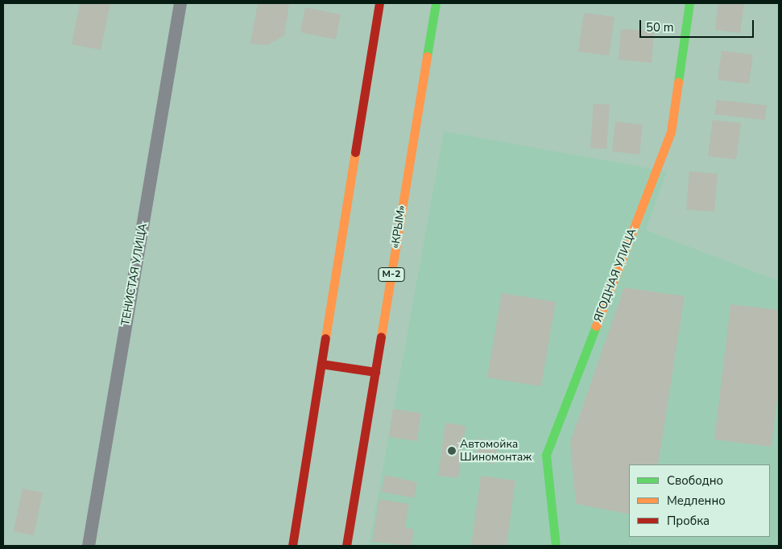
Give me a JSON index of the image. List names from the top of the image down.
{
  "streets": {
    "main road": ["«КРЫМ»", "М-2", "ЯГОДНАЯ УЛИЦА"],
    "street": ["ТЕНИСТАЯ УЛИЦА"]
  },
  "places": ["Автомойка Шиномонтаж"],
  "legend": ["Свободно", "Медленно", "Пробка"],
  "scale_bar": "50 m"
}
